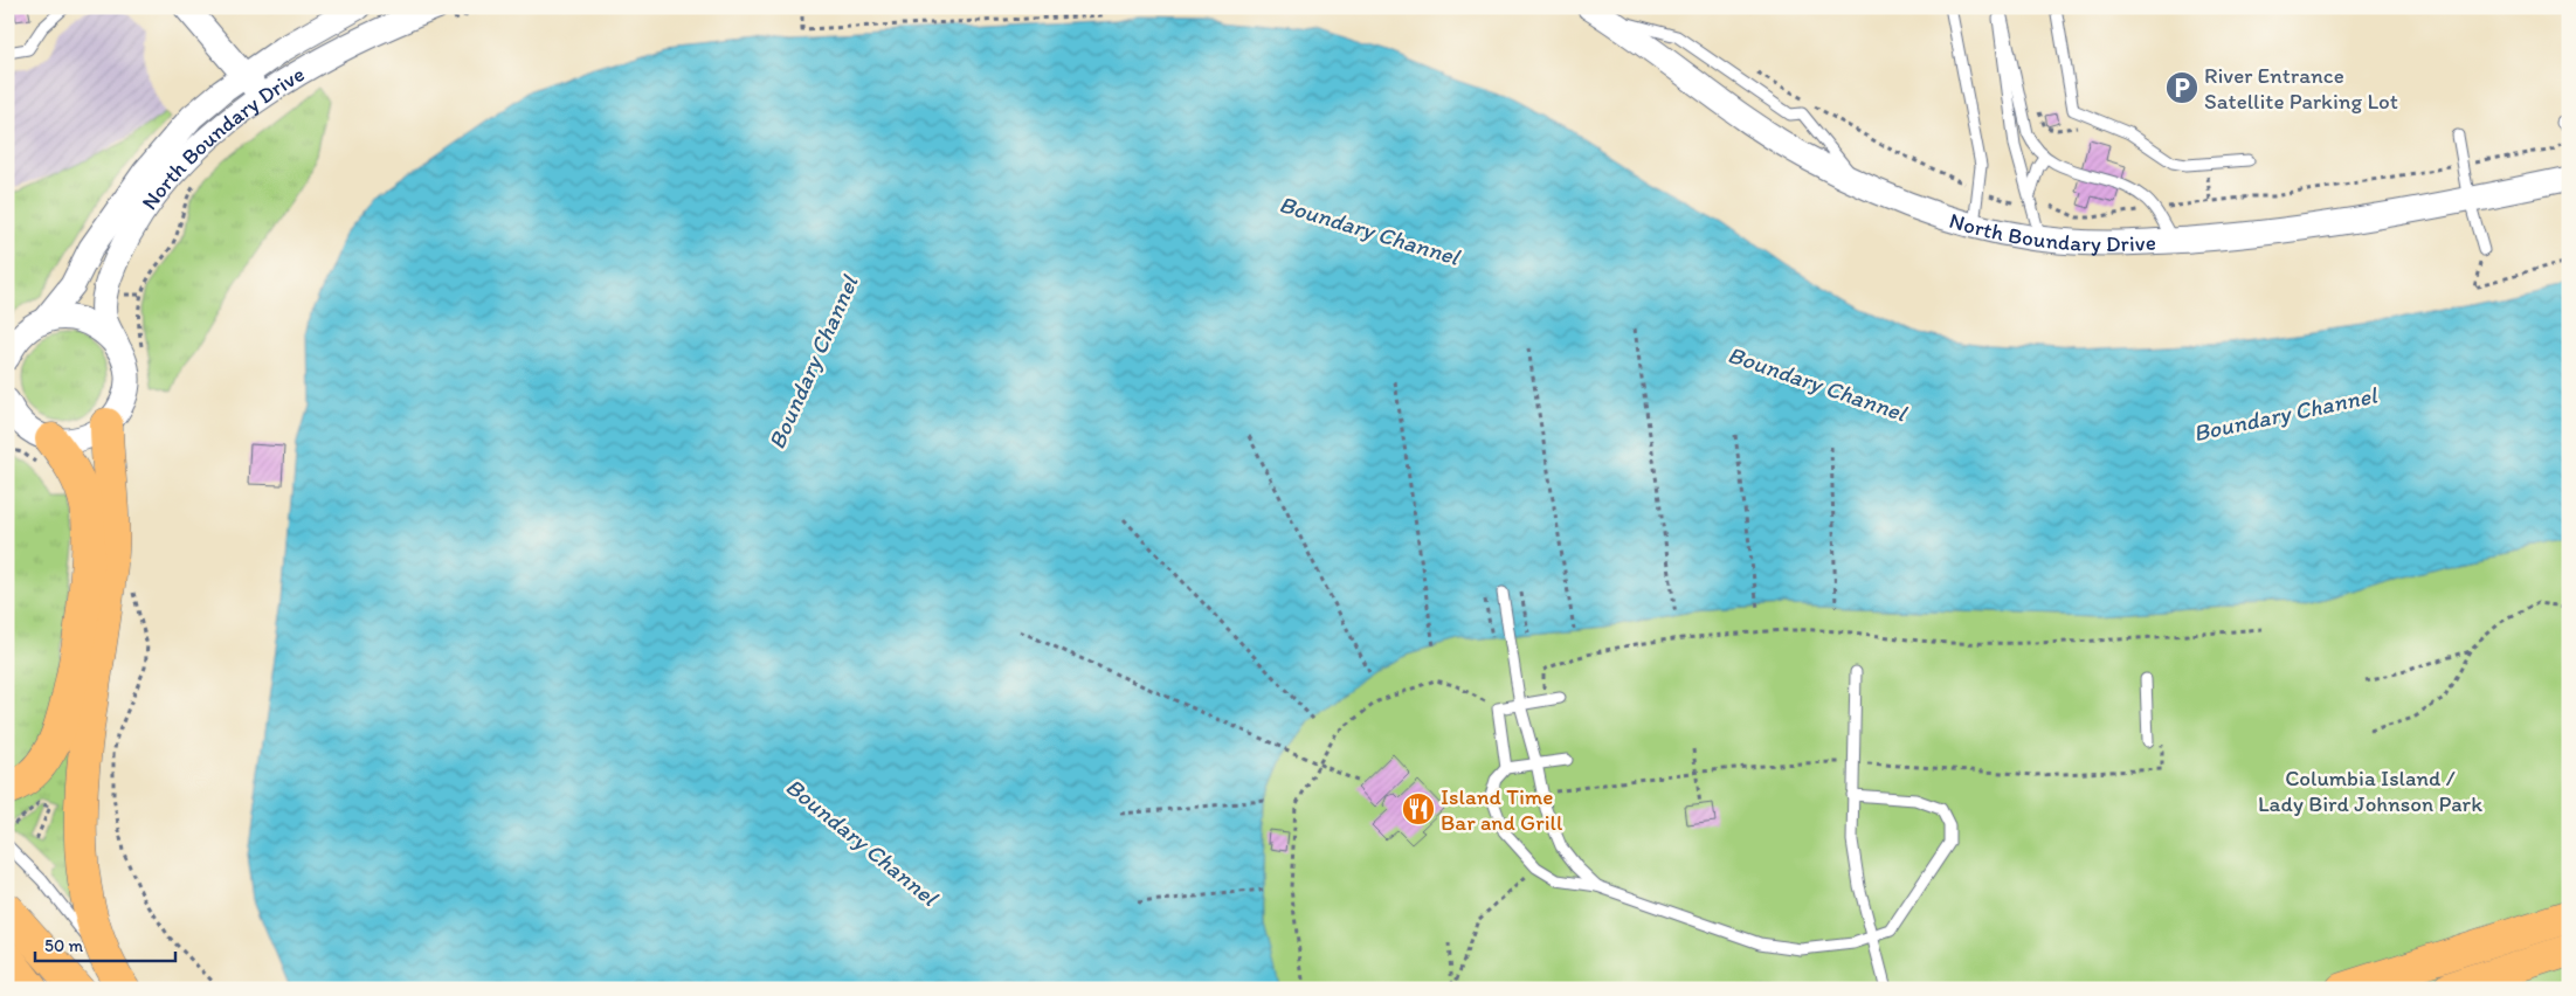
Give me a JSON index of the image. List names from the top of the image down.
{
  "streets": {
    "street": ["North Boundary Drive"]
  },
  "water": ["Boundary Channel"],
  "parks": ["Columbia Island / Lady Bird Johnson Park"],
  "places": {
    "parking": ["River Entrance Satellite Parking Lot"],
    "restaurant": ["Island Time Bar and Grill"]
  },
  "scale_bar": "50 m"
}
